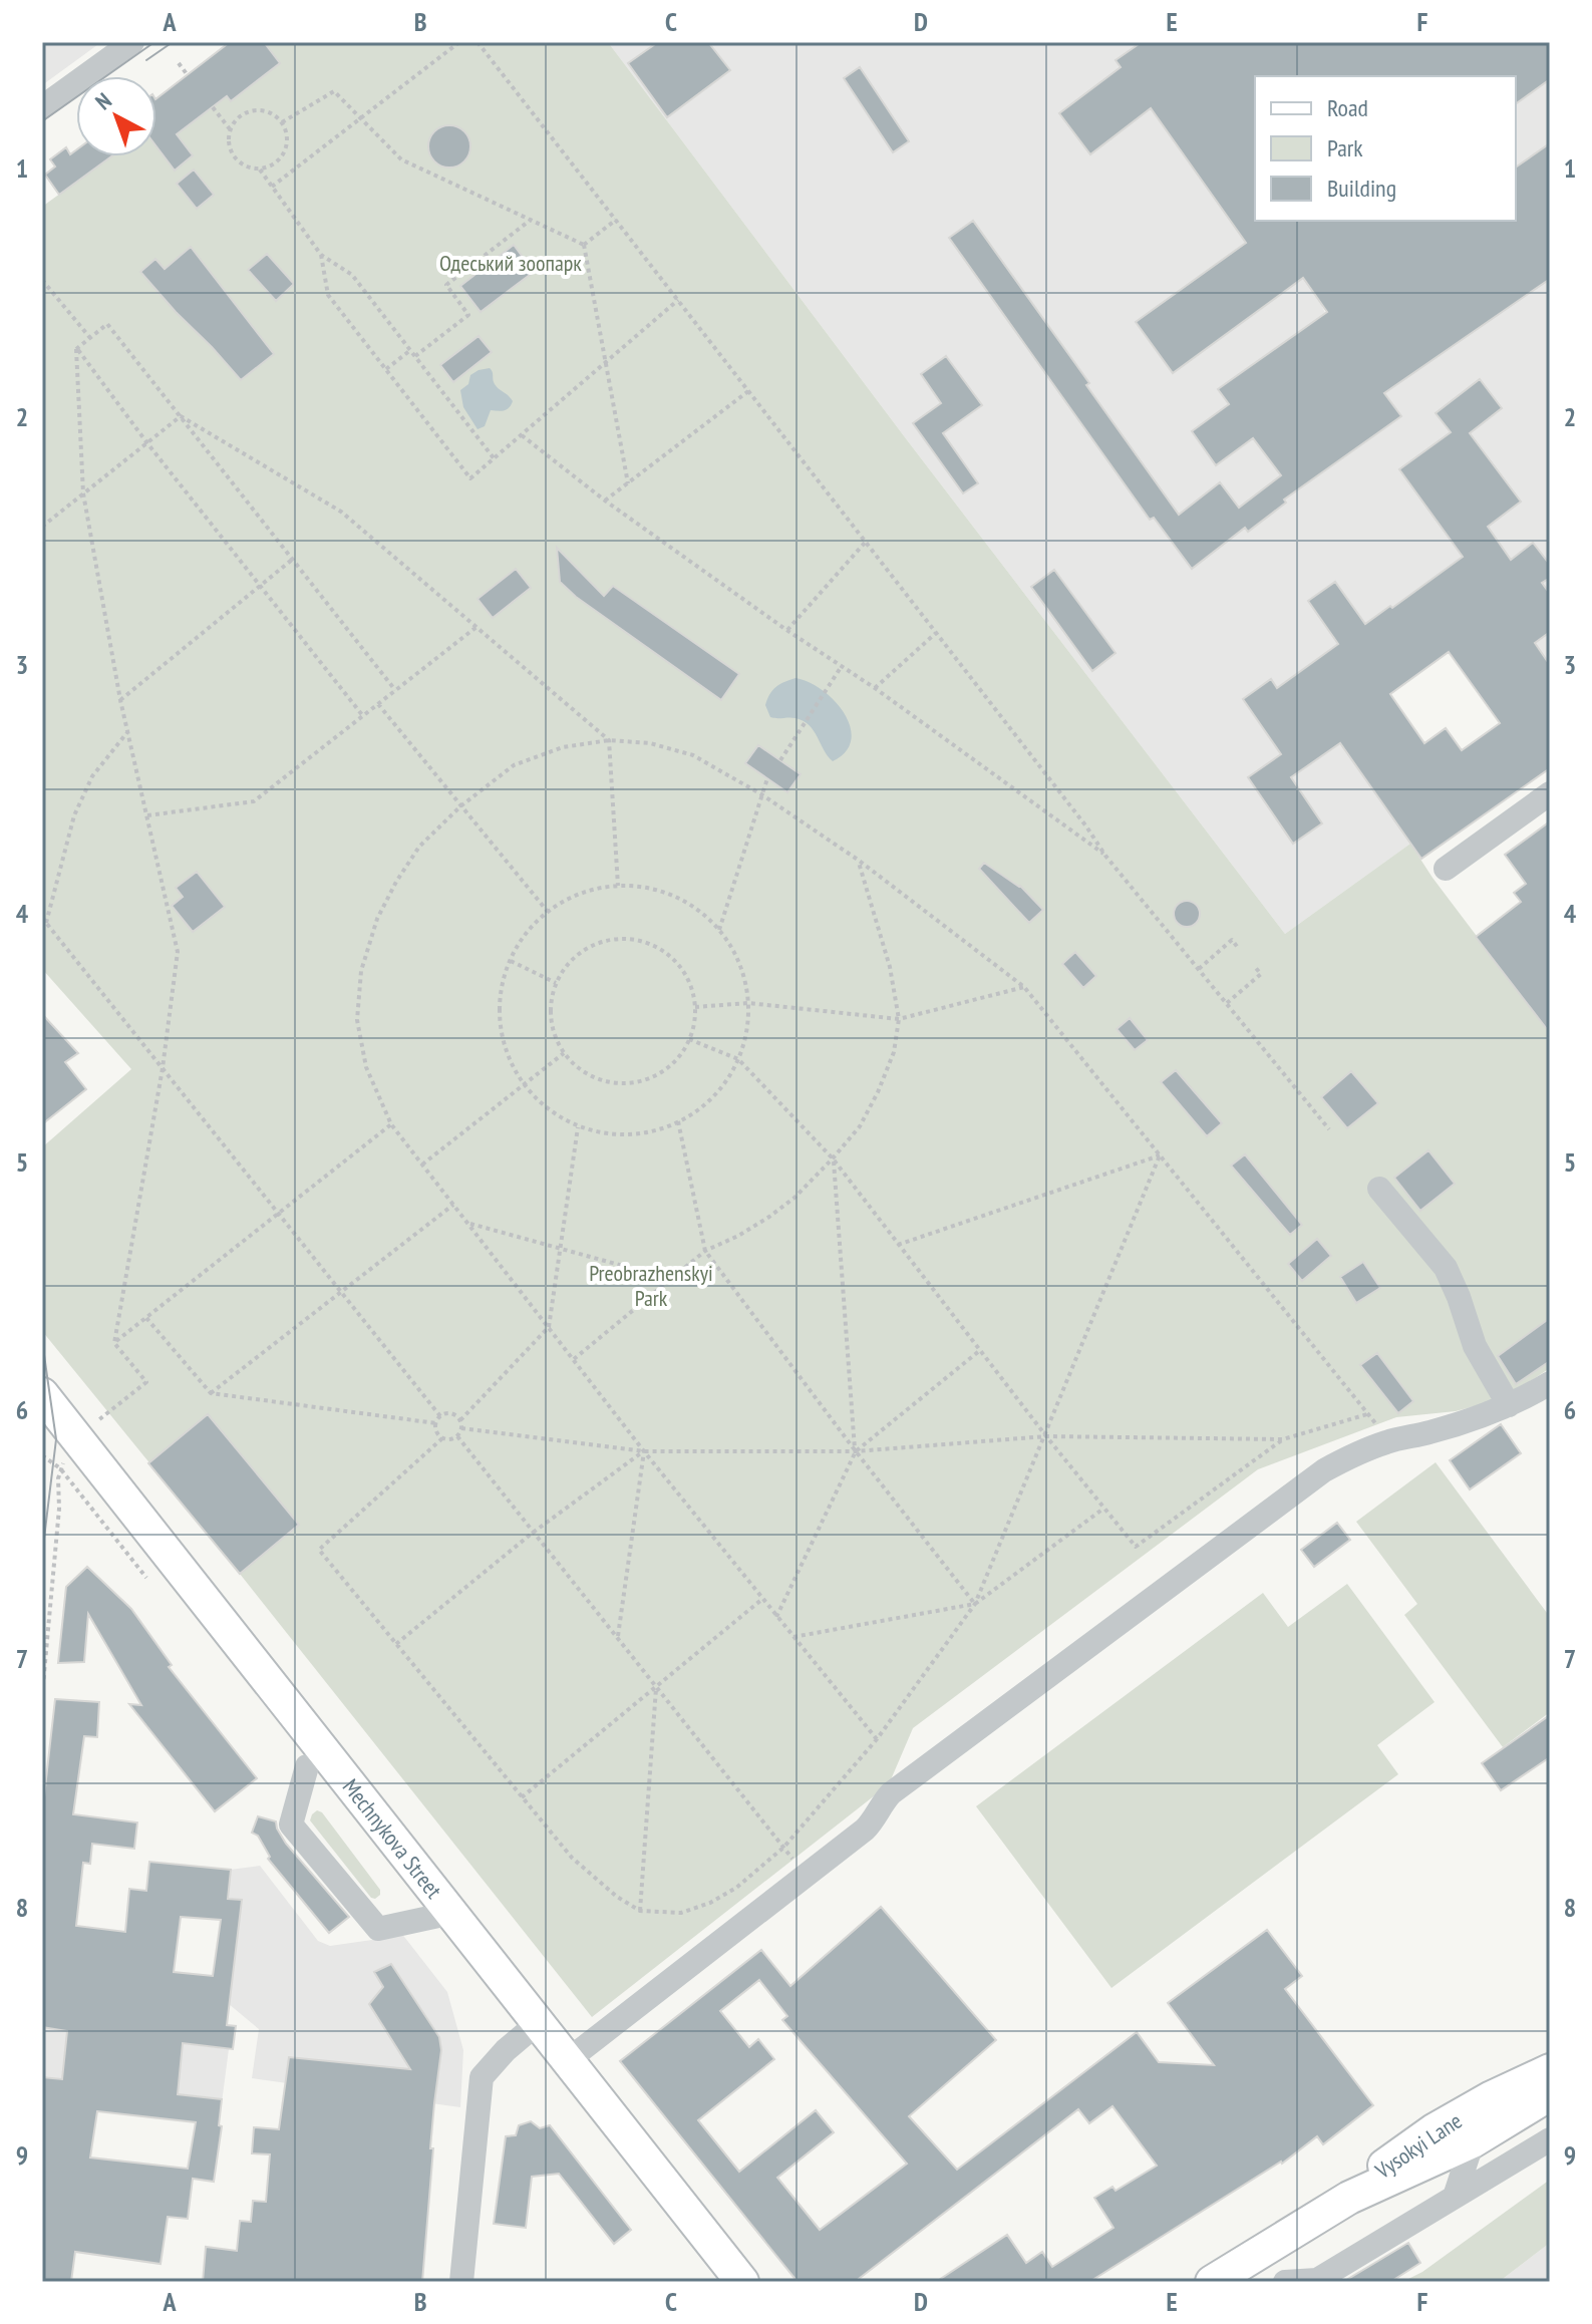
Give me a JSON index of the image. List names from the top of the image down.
{
  "streets": {
    "main road": ["Mechnykova Street", "Vysokyi Lane"]
  },
  "parks": ["Одеський зоопарк", "Preobrazhenskyi Park"],
  "legend": ["Road", "Park", "Building"],
  "north": "top left",
  "grid": {
    "columns": [
      "A",
      "B",
      "C",
      "D",
      "E",
      "F"
    ],
    "rows": [
      "1",
      "2",
      "3",
      "4",
      "5",
      "6",
      "7",
      "8",
      "9"
    ]
  }
}
